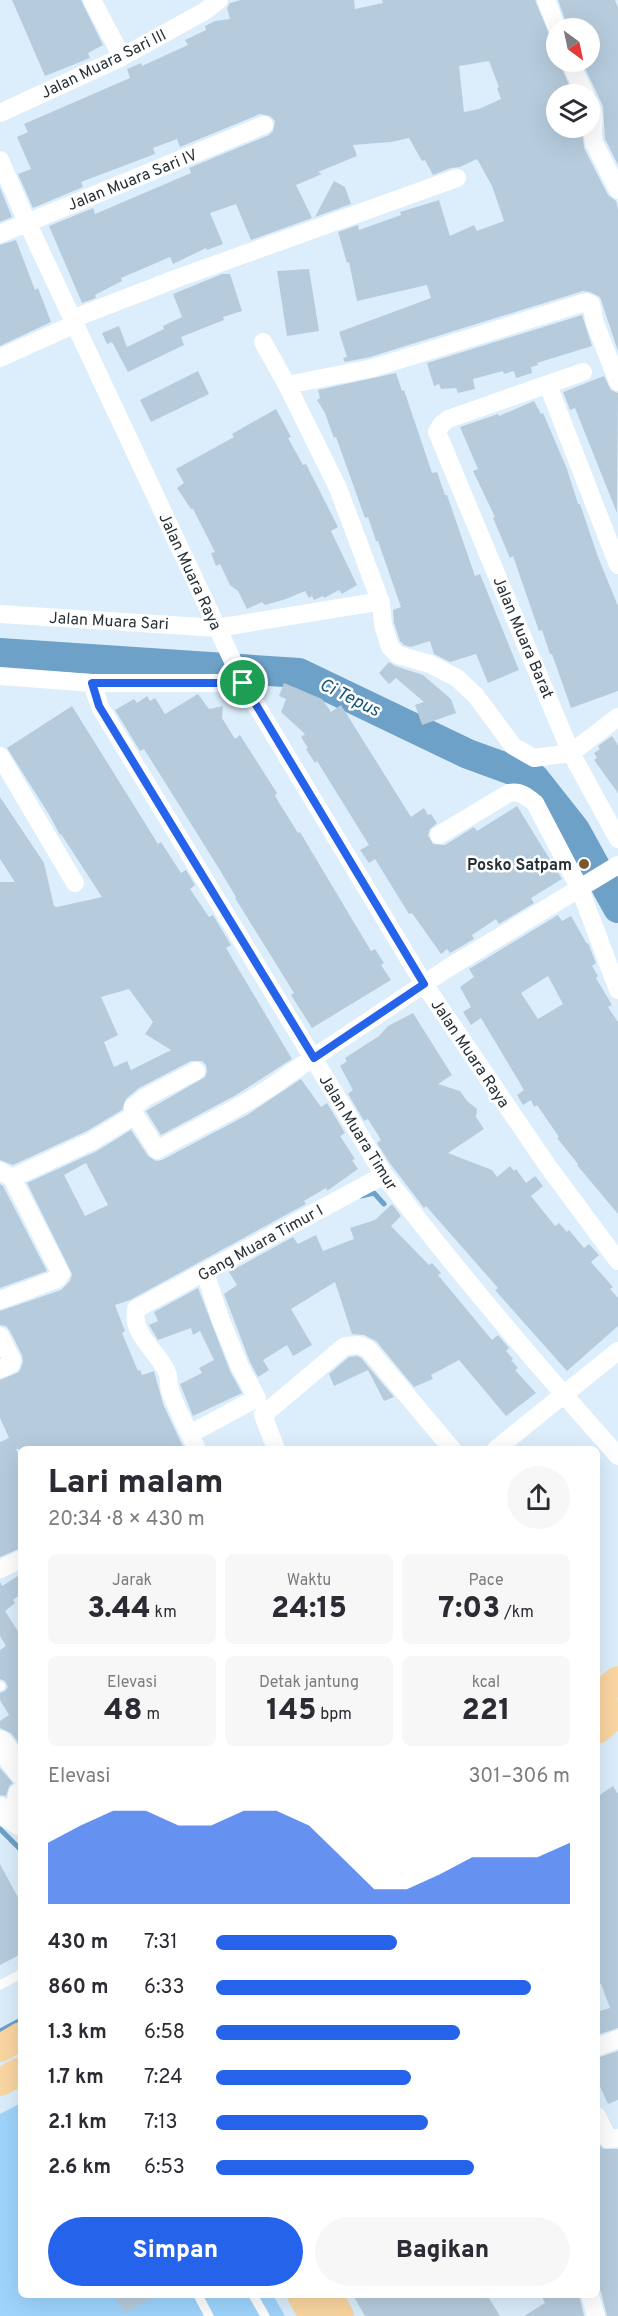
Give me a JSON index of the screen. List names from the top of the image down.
{
  "streets": {
    "street": [
      "Jalan Muara Sari III",
      "Jalan Muara Sari IV",
      "Jalan Muara Raya",
      "Jalan Muara Sari",
      "Jalan Muara Barat",
      "Jalan Muara Timur",
      "Gang Muara Timur I"
    ]
  },
  "crossings": [
    ["Jalan Muara Sari IV", "Jalan Muara Raya"],
    ["Jalan Muara Raya", "Jalan Muara Sari"],
    ["Jalan Muara Timur", "Gang Muara Timur I"]
  ],
  "water": ["Ci Tepus"],
  "places": ["Posko Satpam"],
  "north": "bottom right",
  "page": {
    "heading": ["Lari malam", "20:34 · 8 × 430 m"],
    "stats": [
      ["Jarak", "3.44 km"],
      ["Waktu", "24:15"],
      ["Pace", "7:03 /km"],
      ["Elevasi", "48 m"],
      ["Detak jantung", "145 bpm"],
      ["kcal", "221"]
    ],
    "chart": ["Elevasi", "301–306 m"],
    "list": [
      {
        "name": "430 m",
        "note": "7:31"
      },
      {
        "name": "860 m",
        "note": "6:33"
      },
      {
        "name": "1.3 km",
        "note": "6:58"
      },
      {
        "name": "1.7 km",
        "note": "7:24"
      },
      {
        "name": "2.1 km",
        "note": "7:13"
      },
      {
        "name": "2.6 km",
        "note": "6:53"
      }
    ],
    "buttons": ["Simpan", "Bagikan"]
  }
}
